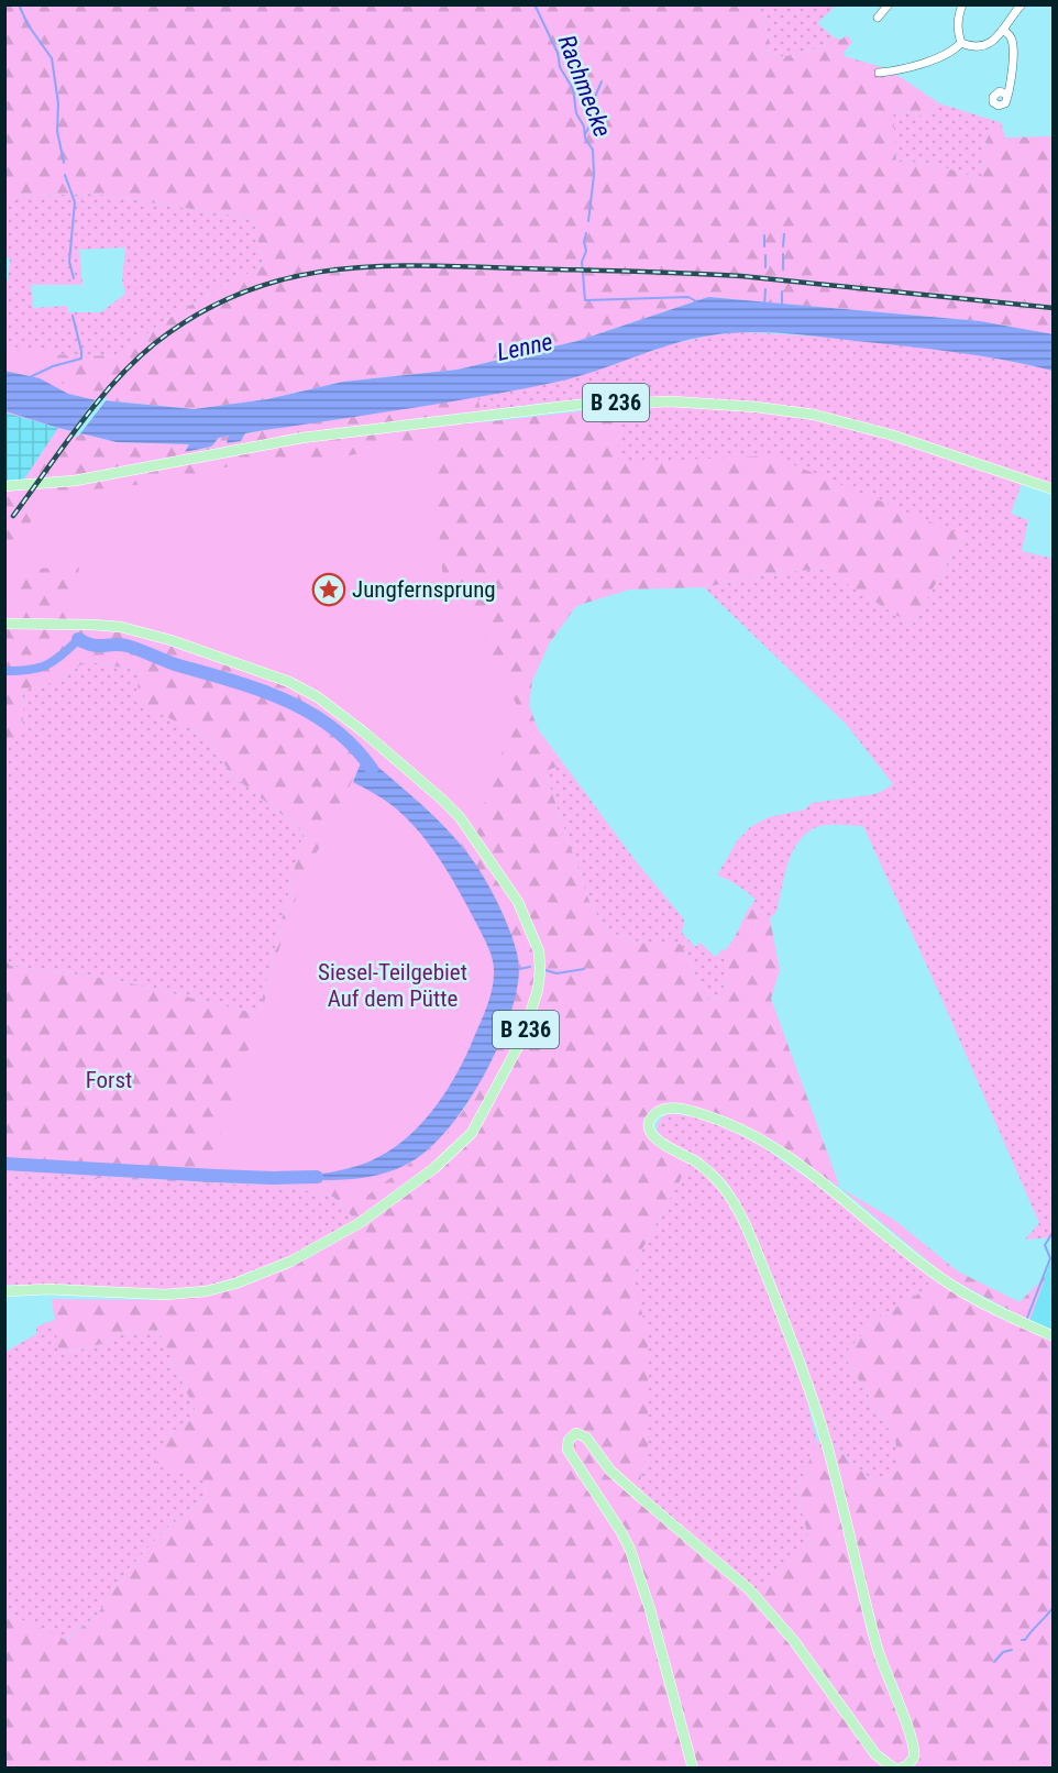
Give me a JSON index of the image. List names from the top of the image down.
{
  "streets": {
    "main road": ["B 236"]
  },
  "water": ["Rachmecke", "Lenne"],
  "parks": ["Siesel-Teilgebiet Auf dem Pütte", "Forst"],
  "places": {
    "place": ["Jungfernsprung"]
  }
}
